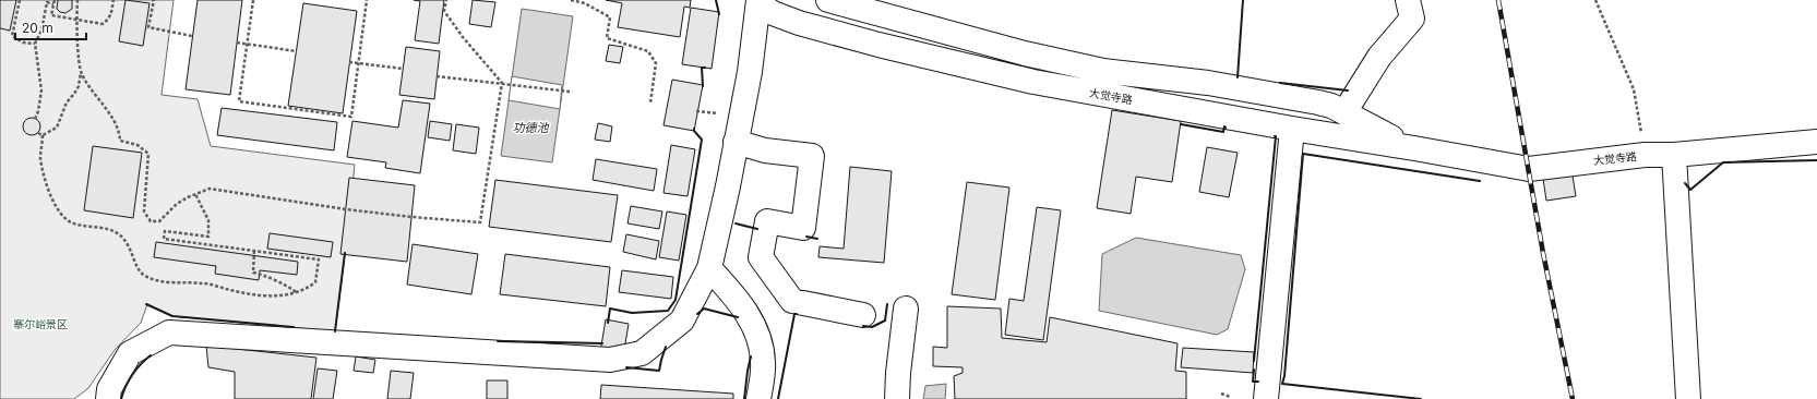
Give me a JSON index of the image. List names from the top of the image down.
{
  "streets": {
    "street": ["大觉寺路"]
  },
  "water": ["功德池"],
  "parks": ["寨尔峪景区"],
  "scale_bar": "20 m"
}
